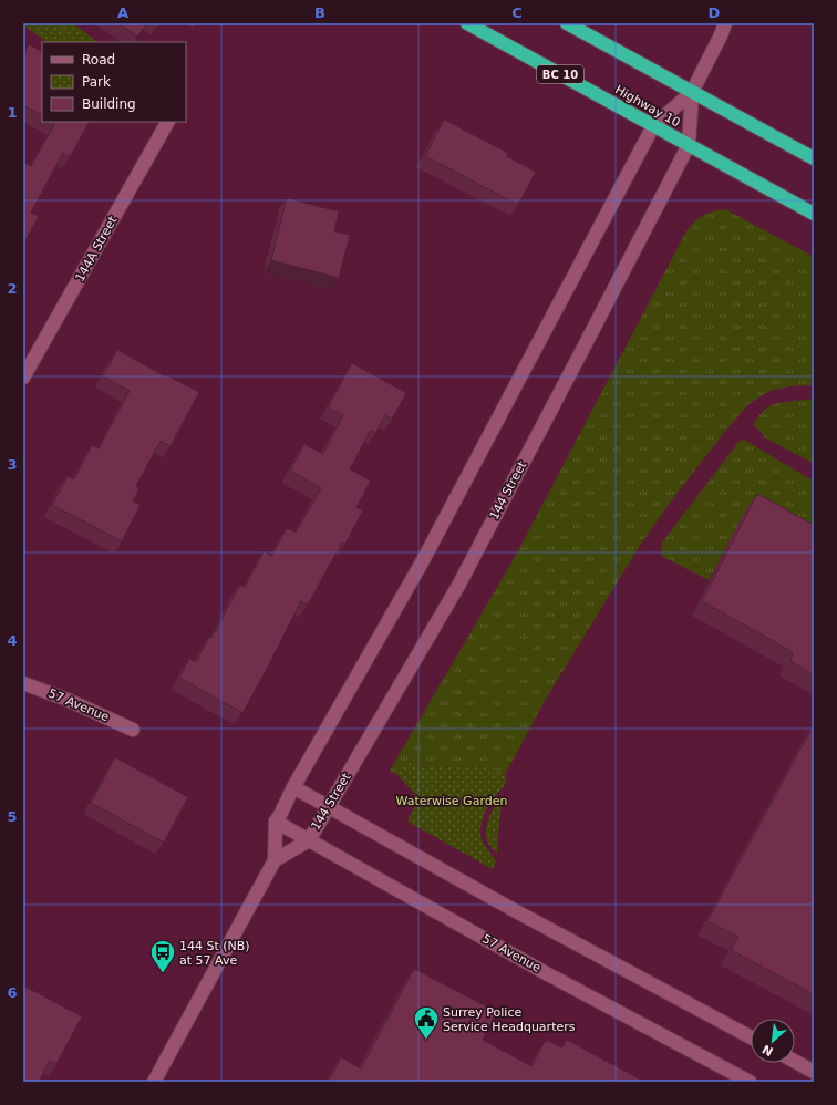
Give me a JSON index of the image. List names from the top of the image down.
{
  "streets": {
    "highway": ["BC 10", "Highway 10"],
    "main road": ["144A Street", "144 Street", "57 Avenue"]
  },
  "crossings": [
    ["Highway 10", "144 Street"],
    ["144 Street", "57 Avenue"]
  ],
  "parks": ["Waterwise Garden"],
  "places": {
    "bus stop": ["144 St (NB) at 57 Ave"],
    "public building": ["Surrey Police Service Headquarters"]
  },
  "legend": ["Road", "Park", "Building"],
  "north": "bottom left",
  "grid": {
    "columns": [
      "A",
      "B",
      "C",
      "D"
    ],
    "rows": [
      "1",
      "2",
      "3",
      "4",
      "5",
      "6"
    ]
  }
}
